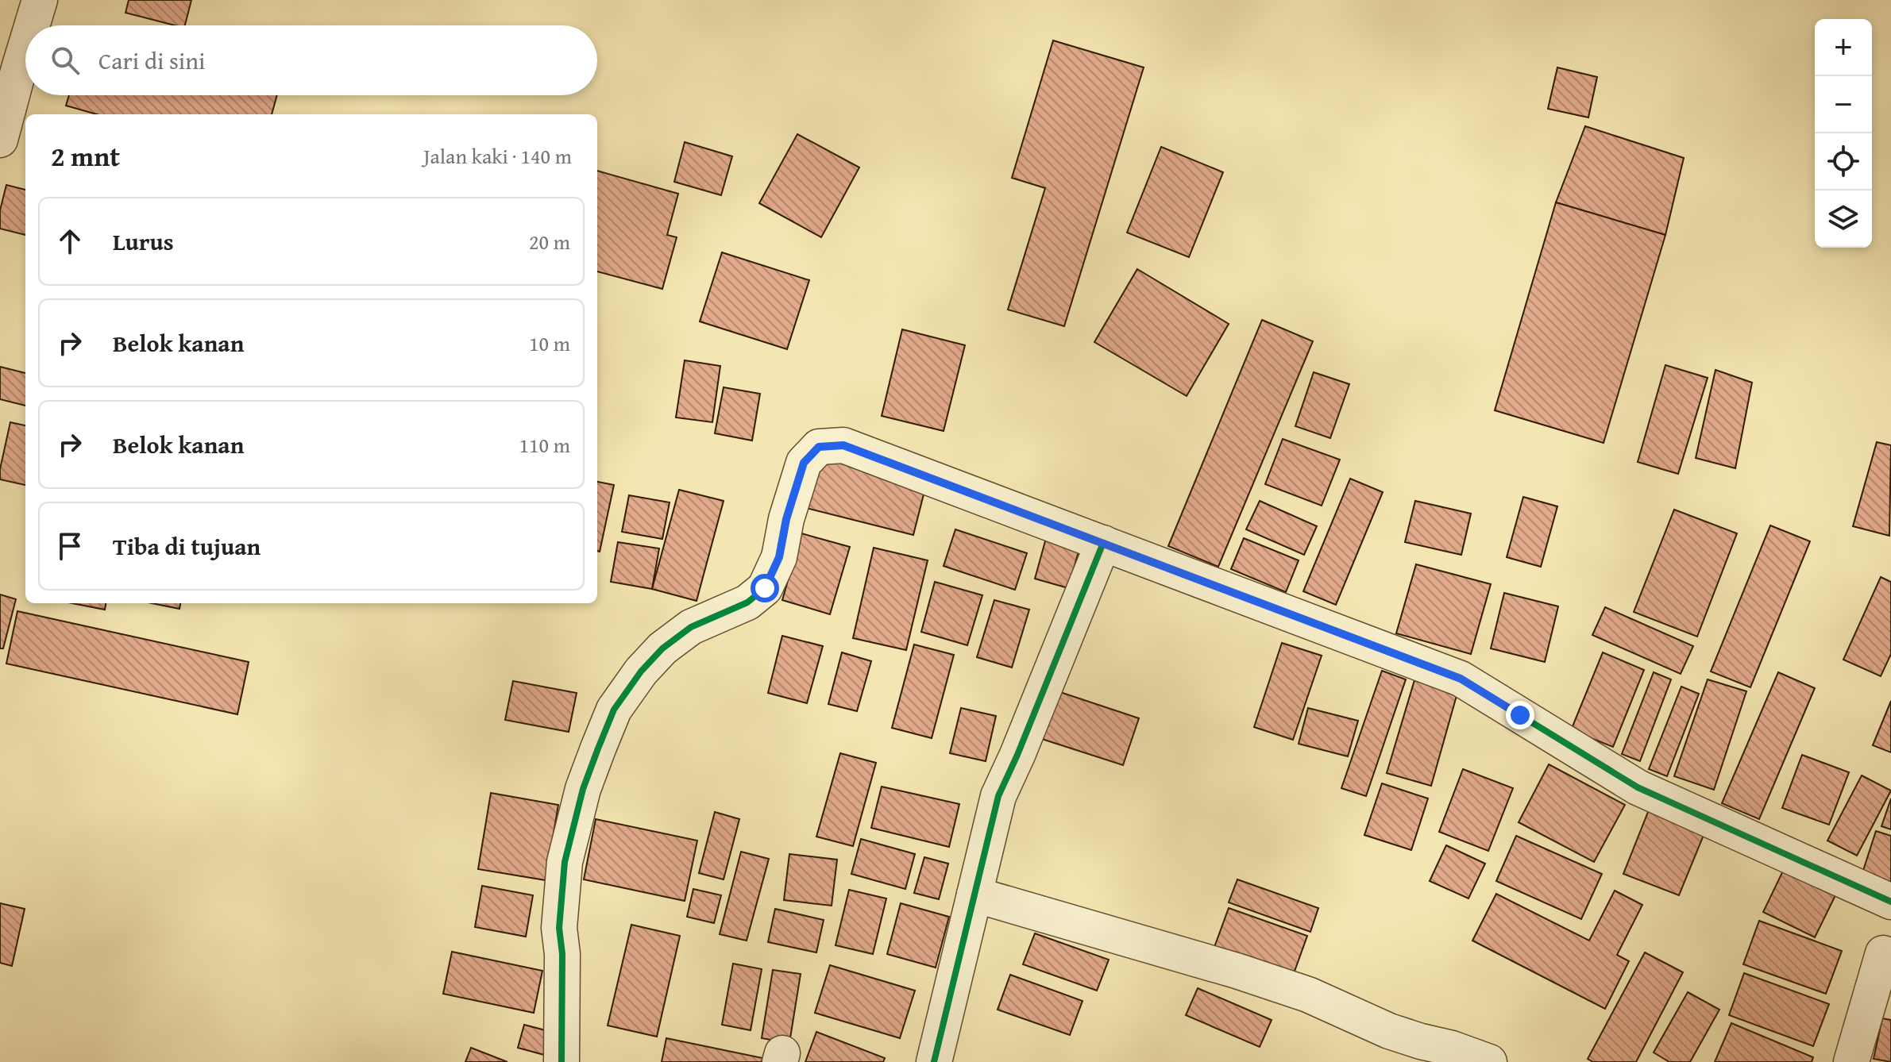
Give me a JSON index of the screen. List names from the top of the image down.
{
  "page": {
    "map_buttons": ["+", "−"],
    "search": "Cari di sini",
    "heading": ["2 mnt", "Jalan kaki · 140 m"],
    "list": [
      ["Lurus", "20 m"],
      ["Belok kanan", "10 m"],
      ["Belok kanan", "110 m"],
      "Tiba di tujuan"
    ]
  }
}
